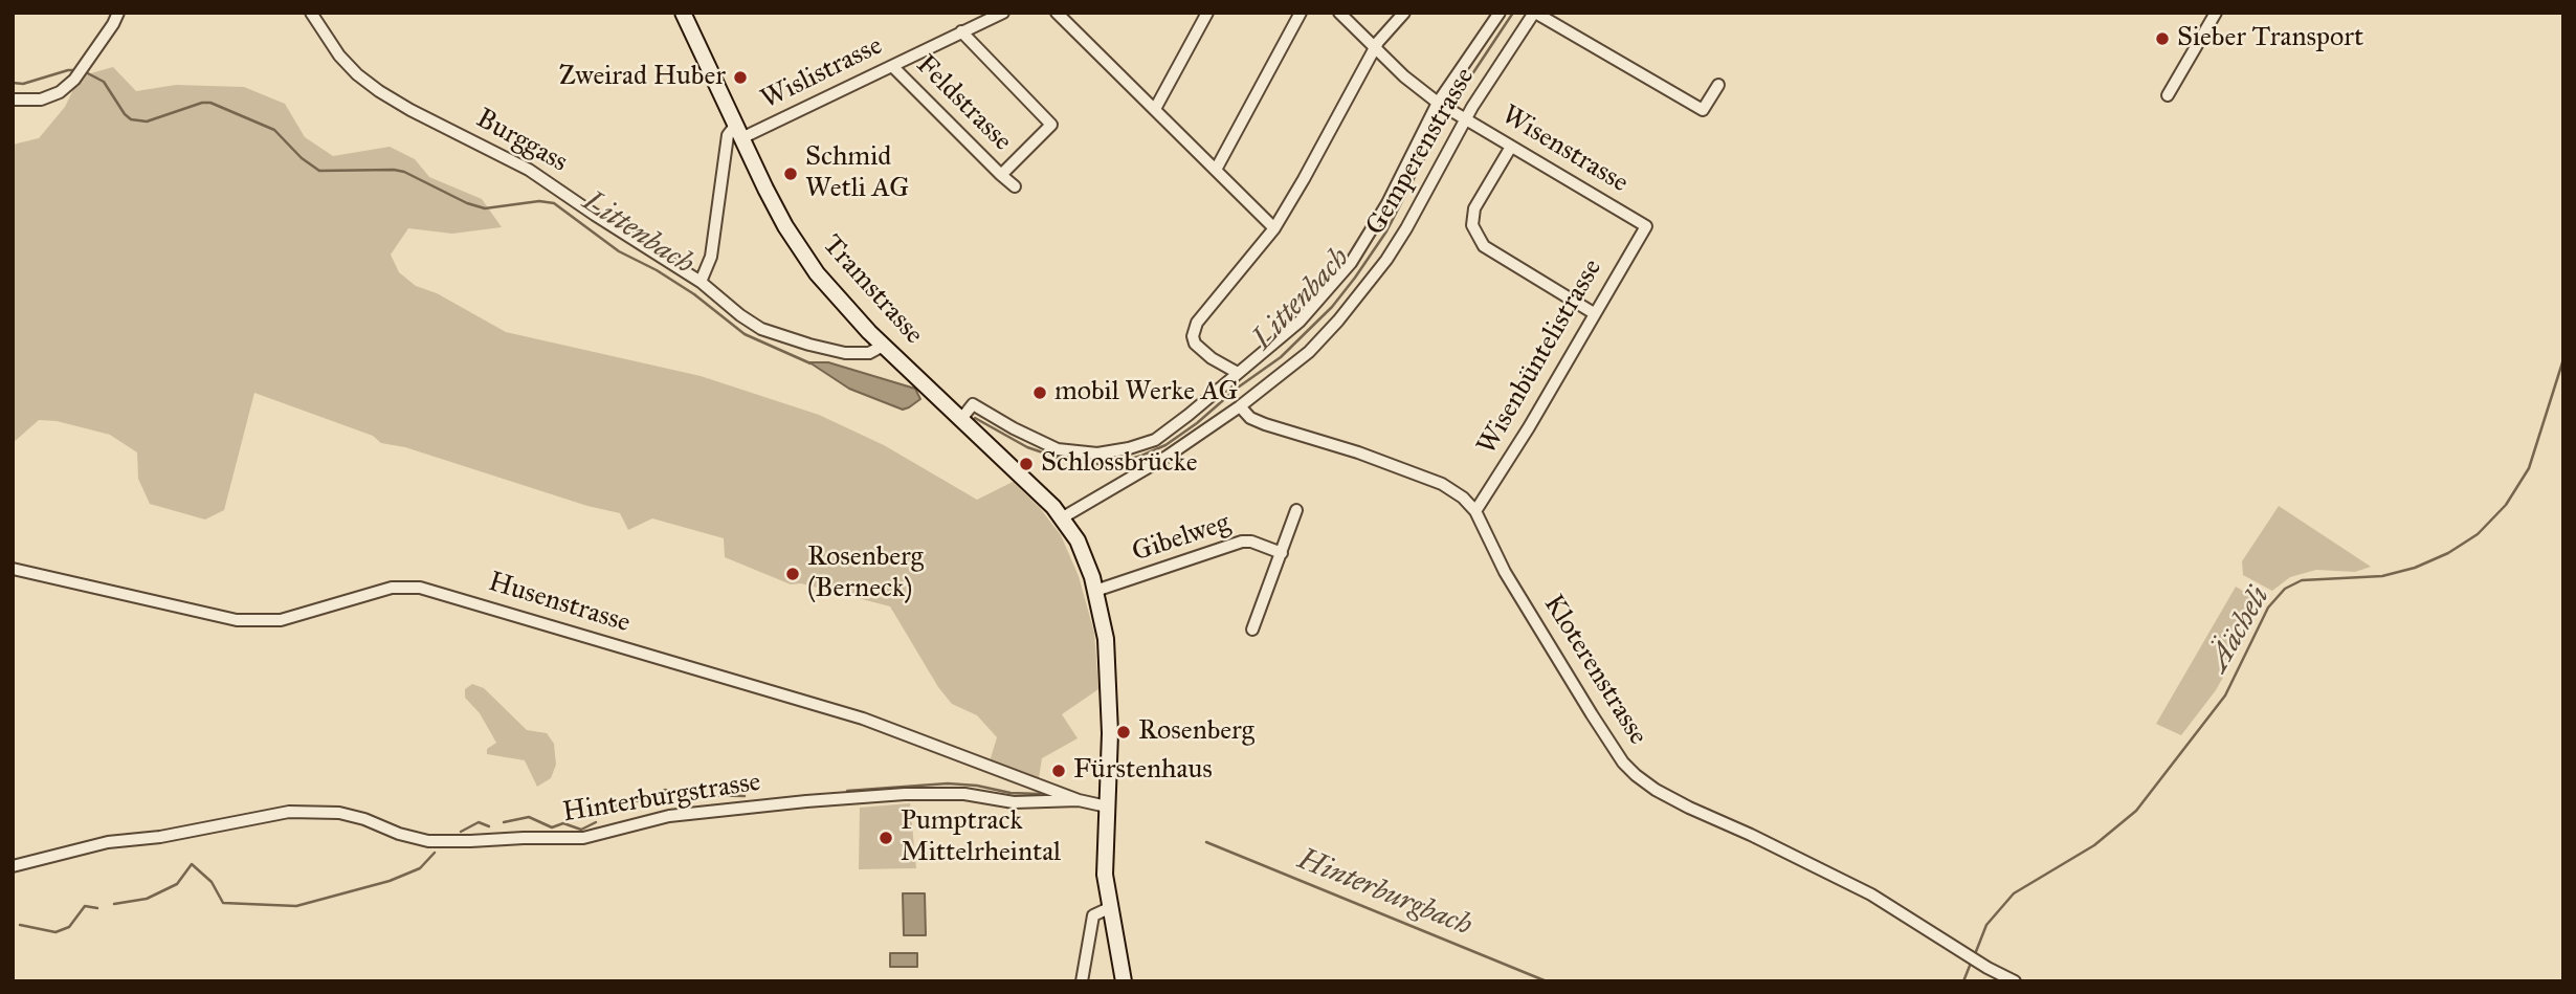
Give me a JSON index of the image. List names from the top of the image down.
{
  "streets": {
    "main road": ["Tramstrasse"],
    "street": [
      "Wislistrasse",
      "Feldstrasse",
      "Burggass",
      "Wisenstrasse",
      "Gemperenstrasse",
      "Wisenbüntelistrasse",
      "Gibelweg",
      "Husenstrasse",
      "Kloterenstrasse",
      "Hinterburgstrasse"
    ]
  },
  "crossings": [
    ["Wislistrasse", "Feldstrasse"],
    ["Wislistrasse", "Tramstrasse"],
    ["Burggass", "Tramstrasse"],
    ["Wisenstrasse", "Gemperenstrasse"],
    ["Wisenstrasse", "Wisenbüntelistrasse"],
    ["Gemperenstrasse", "Tramstrasse"],
    ["Gemperenstrasse", "Kloterenstrasse"],
    ["Tramstrasse", "Gibelweg"],
    ["Tramstrasse", "Hinterburgstrasse"],
    ["Wisenbüntelistrasse", "Kloterenstrasse"],
    ["Husenstrasse", "Hinterburgstrasse"]
  ],
  "water": ["Littenbach", "Äächeli", "Hinterburgbach"],
  "places": [
    "Sieber Transport",
    "Zweirad Huber",
    "Schmid Wetli AG",
    "mobil Werke AG",
    "Schlossbrücke",
    "Rosenberg (Berneck)",
    "Rosenberg",
    "Fürstenhaus",
    "Pumptrack Mittelrheintal"
  ]
}
